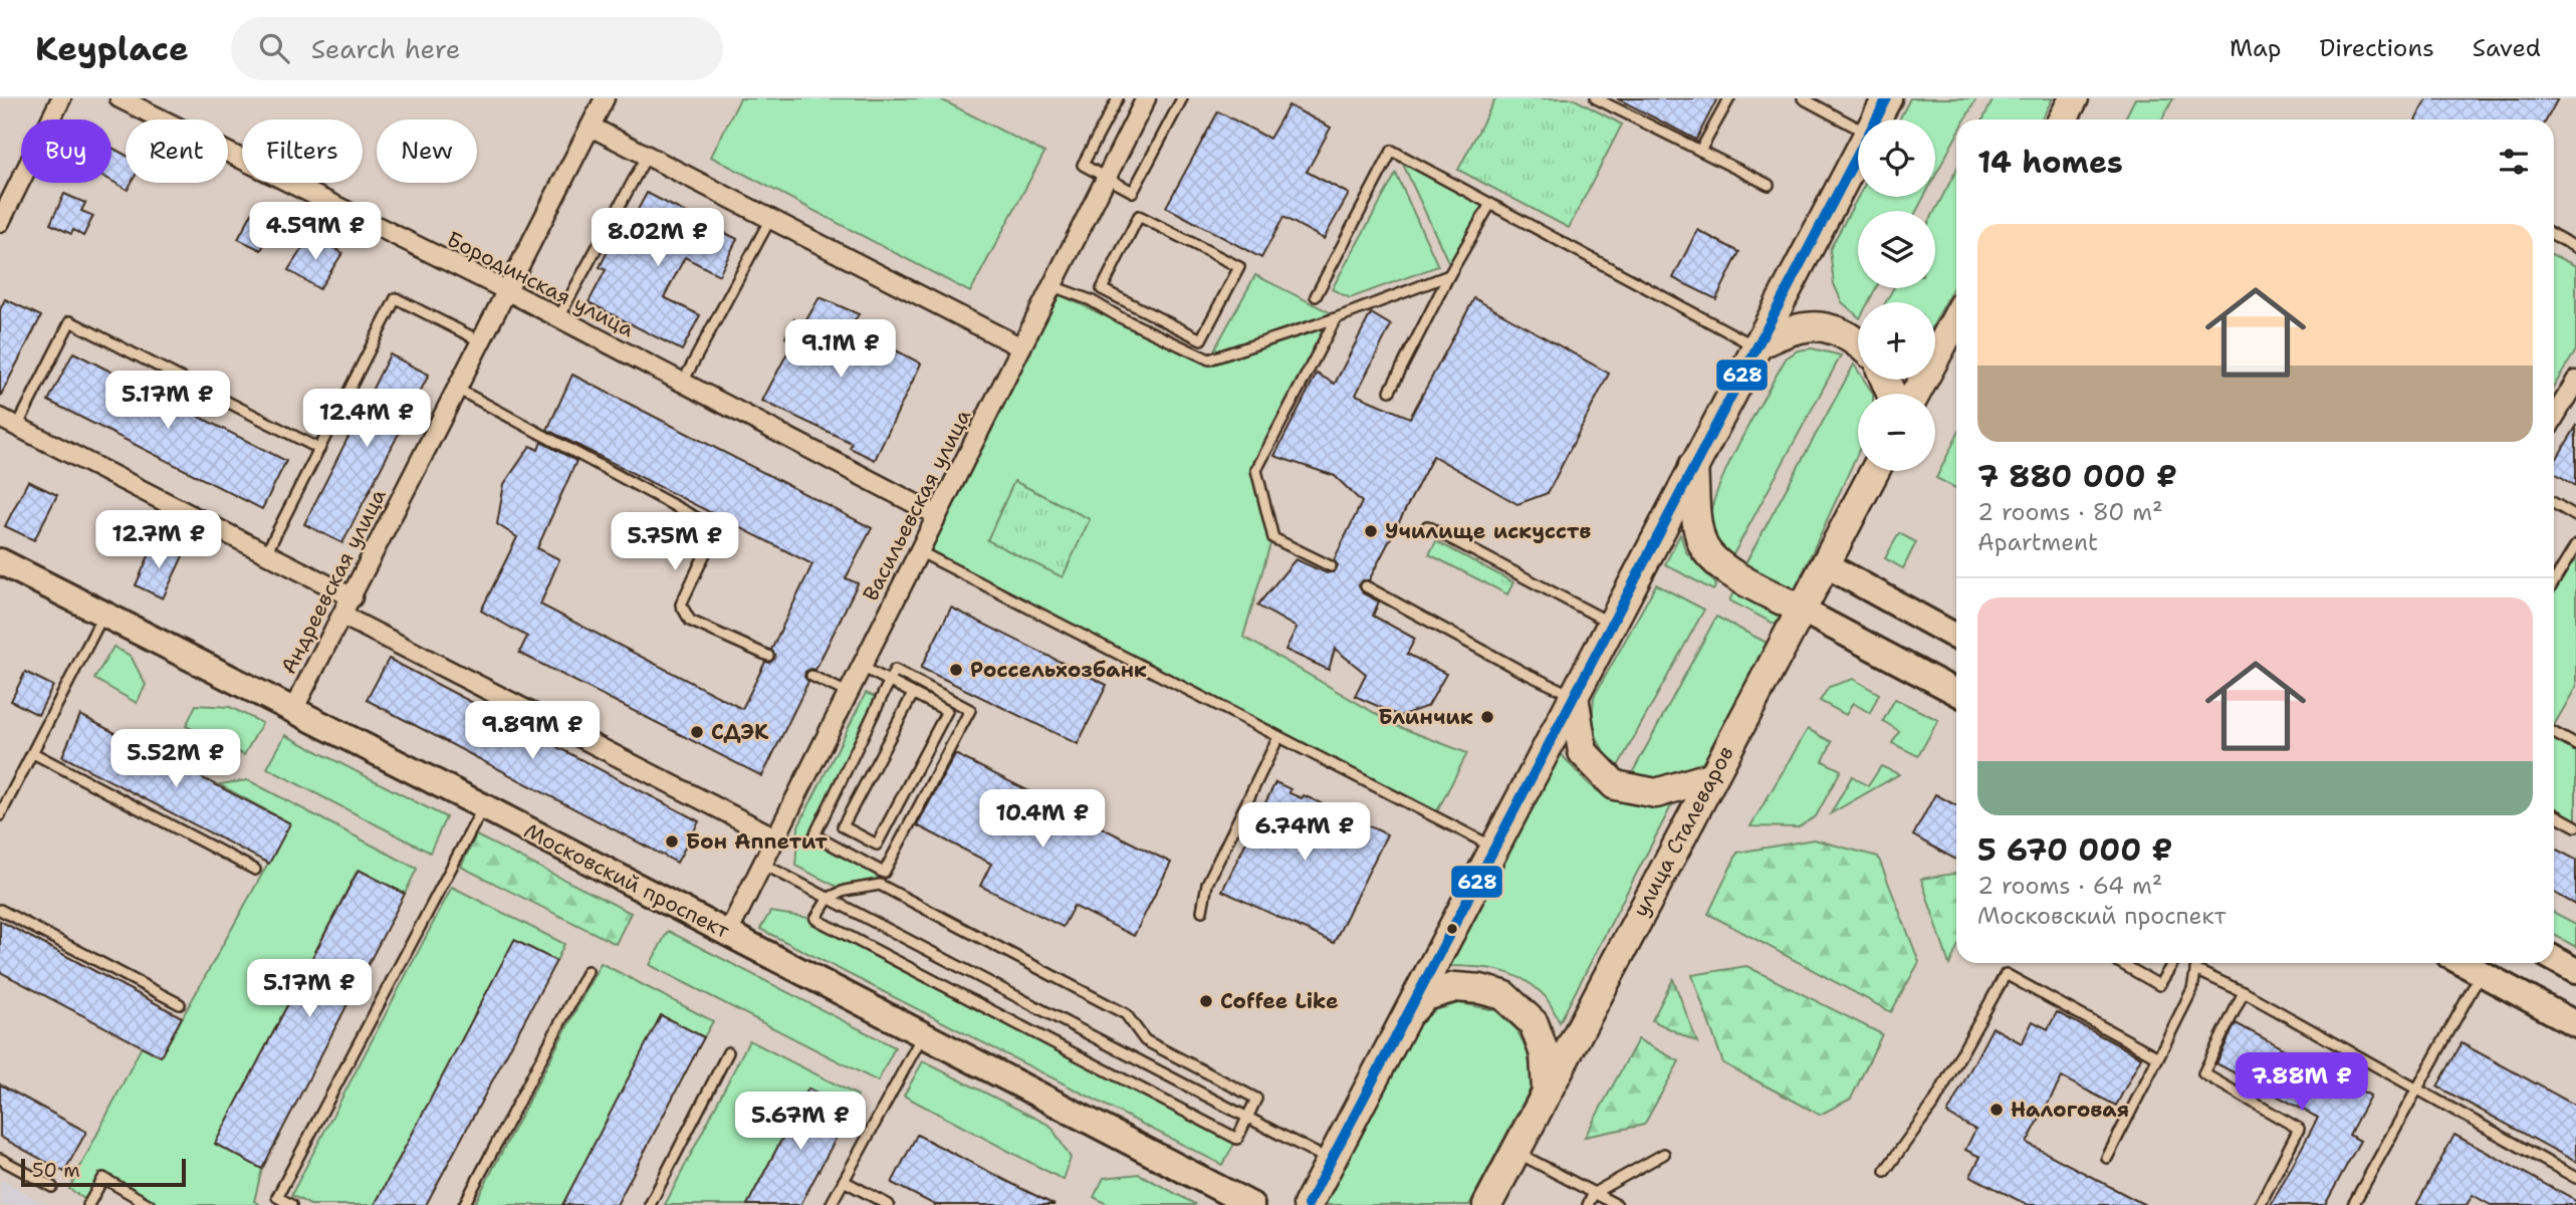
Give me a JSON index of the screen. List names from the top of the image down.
{
  "streets": {
    "main road": ["улица Сталеваров"],
    "street": [
      "Бородинская улица",
      "Васильевская улица",
      "Андреевская улица",
      "Московский проспект"
    ]
  },
  "crossings": [
    ["Бородинская улица", "Васильевская улица"],
    ["Бородинская улица", "Андреевская улица"],
    ["Васильевская улица", "Московский проспект"],
    ["Андреевская улица", "Московский проспект"]
  ],
  "places": [
    "Училище искусств",
    "Россельхозбанк",
    "Блинчик",
    "СДЭК",
    "Бон Аппетит",
    "Coffee Like",
    "Налоговая"
  ],
  "lines": ["transit line 628"],
  "scale_bar": "50 m",
  "page": {
    "header": "Keyplace",
    "search": "Search here",
    "nav": ["Map", "Directions", "Saved"],
    "map_buttons": ["+", "−"],
    "chip": [
      "Buy",
      "Rent",
      "Filters",
      "New"
    ],
    "heading": "14 homes",
    "price": [
      "4.59M ₽",
      "8.02M ₽",
      "9.1M ₽",
      "5.17M ₽",
      "12.4M ₽",
      "12.7M ₽",
      "5.75M ₽",
      "9.89M ₽",
      "5.52M ₽",
      "10.4M ₽",
      "6.74M ₽",
      "5.17M ₽",
      "7.88M ₽",
      "5.67M ₽"
    ],
    "list": [
      {
        "name": "7 880 000 ₽",
        "note": "2 rooms · 80 m² · Apartment"
      },
      {
        "name": "5 670 000 ₽",
        "note": "2 rooms · 64 m² · Московский проспект"
      }
    ],
    "scale": "50 m"
  }
}
